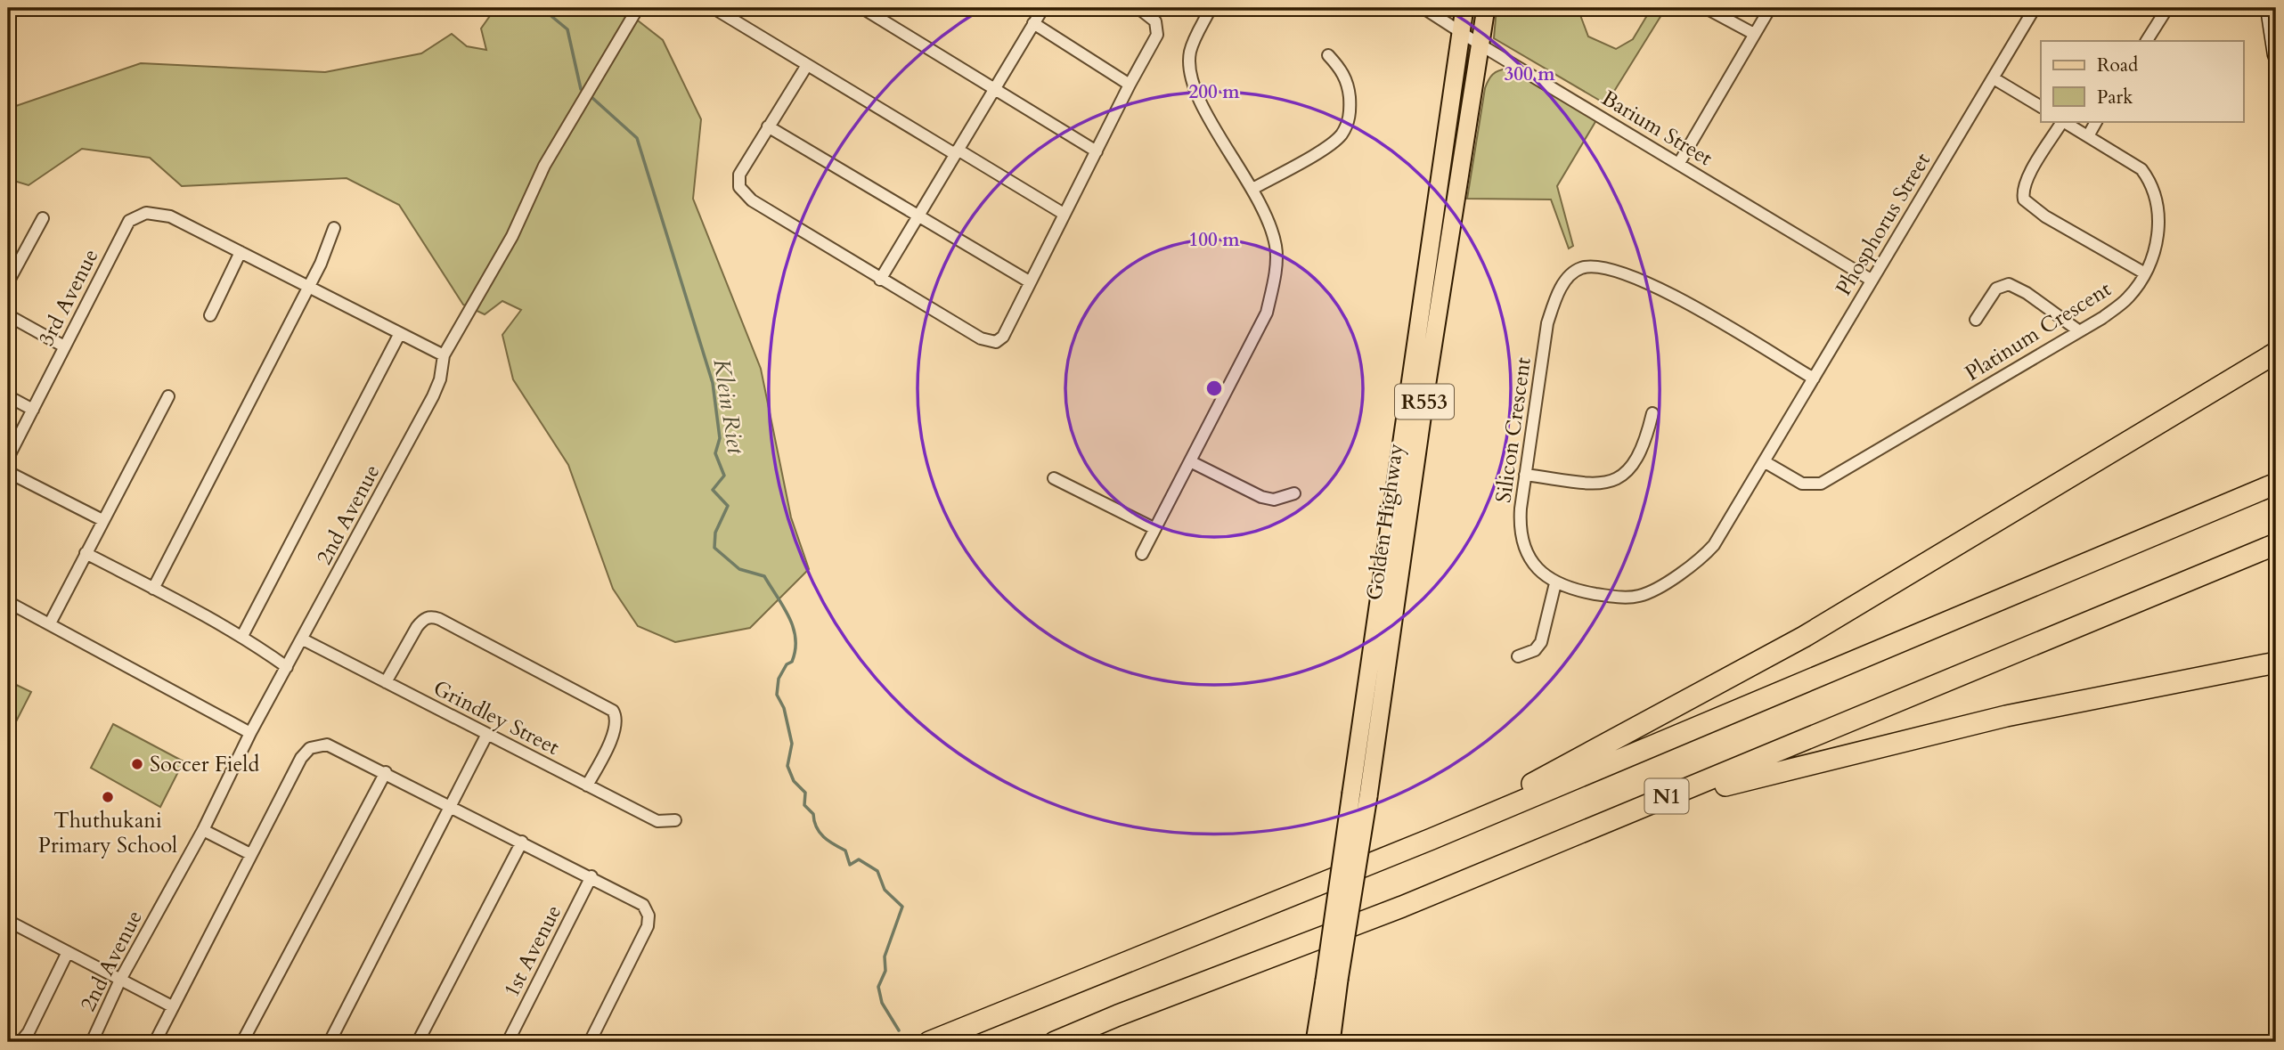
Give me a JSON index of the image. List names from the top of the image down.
{
  "streets": {
    "highway": ["N1"],
    "main road": ["R553", "Golden Highway"],
    "street": [
      "Barium Street",
      "Phosphorus Street",
      "3rd Avenue",
      "Platinum Crescent",
      "Silicon Crescent",
      "2nd Avenue",
      "Grindley Street",
      "1st Avenue"
    ]
  },
  "crossings": [
    ["Barium Street", "Phosphorus Street"],
    ["Barium Street", "Golden Highway"],
    ["Phosphorus Street", "Platinum Crescent"],
    ["Phosphorus Street", "Silicon Crescent"],
    ["Platinum Crescent", "Silicon Crescent"],
    ["2nd Avenue", "Grindley Street"]
  ],
  "water": ["Klein Riet"],
  "places": ["Soccer Field", "Thuthukani Primary School"],
  "legend": ["Road", "Park"],
  "rings": ["300 m", "200 m", "100 m"]
}
